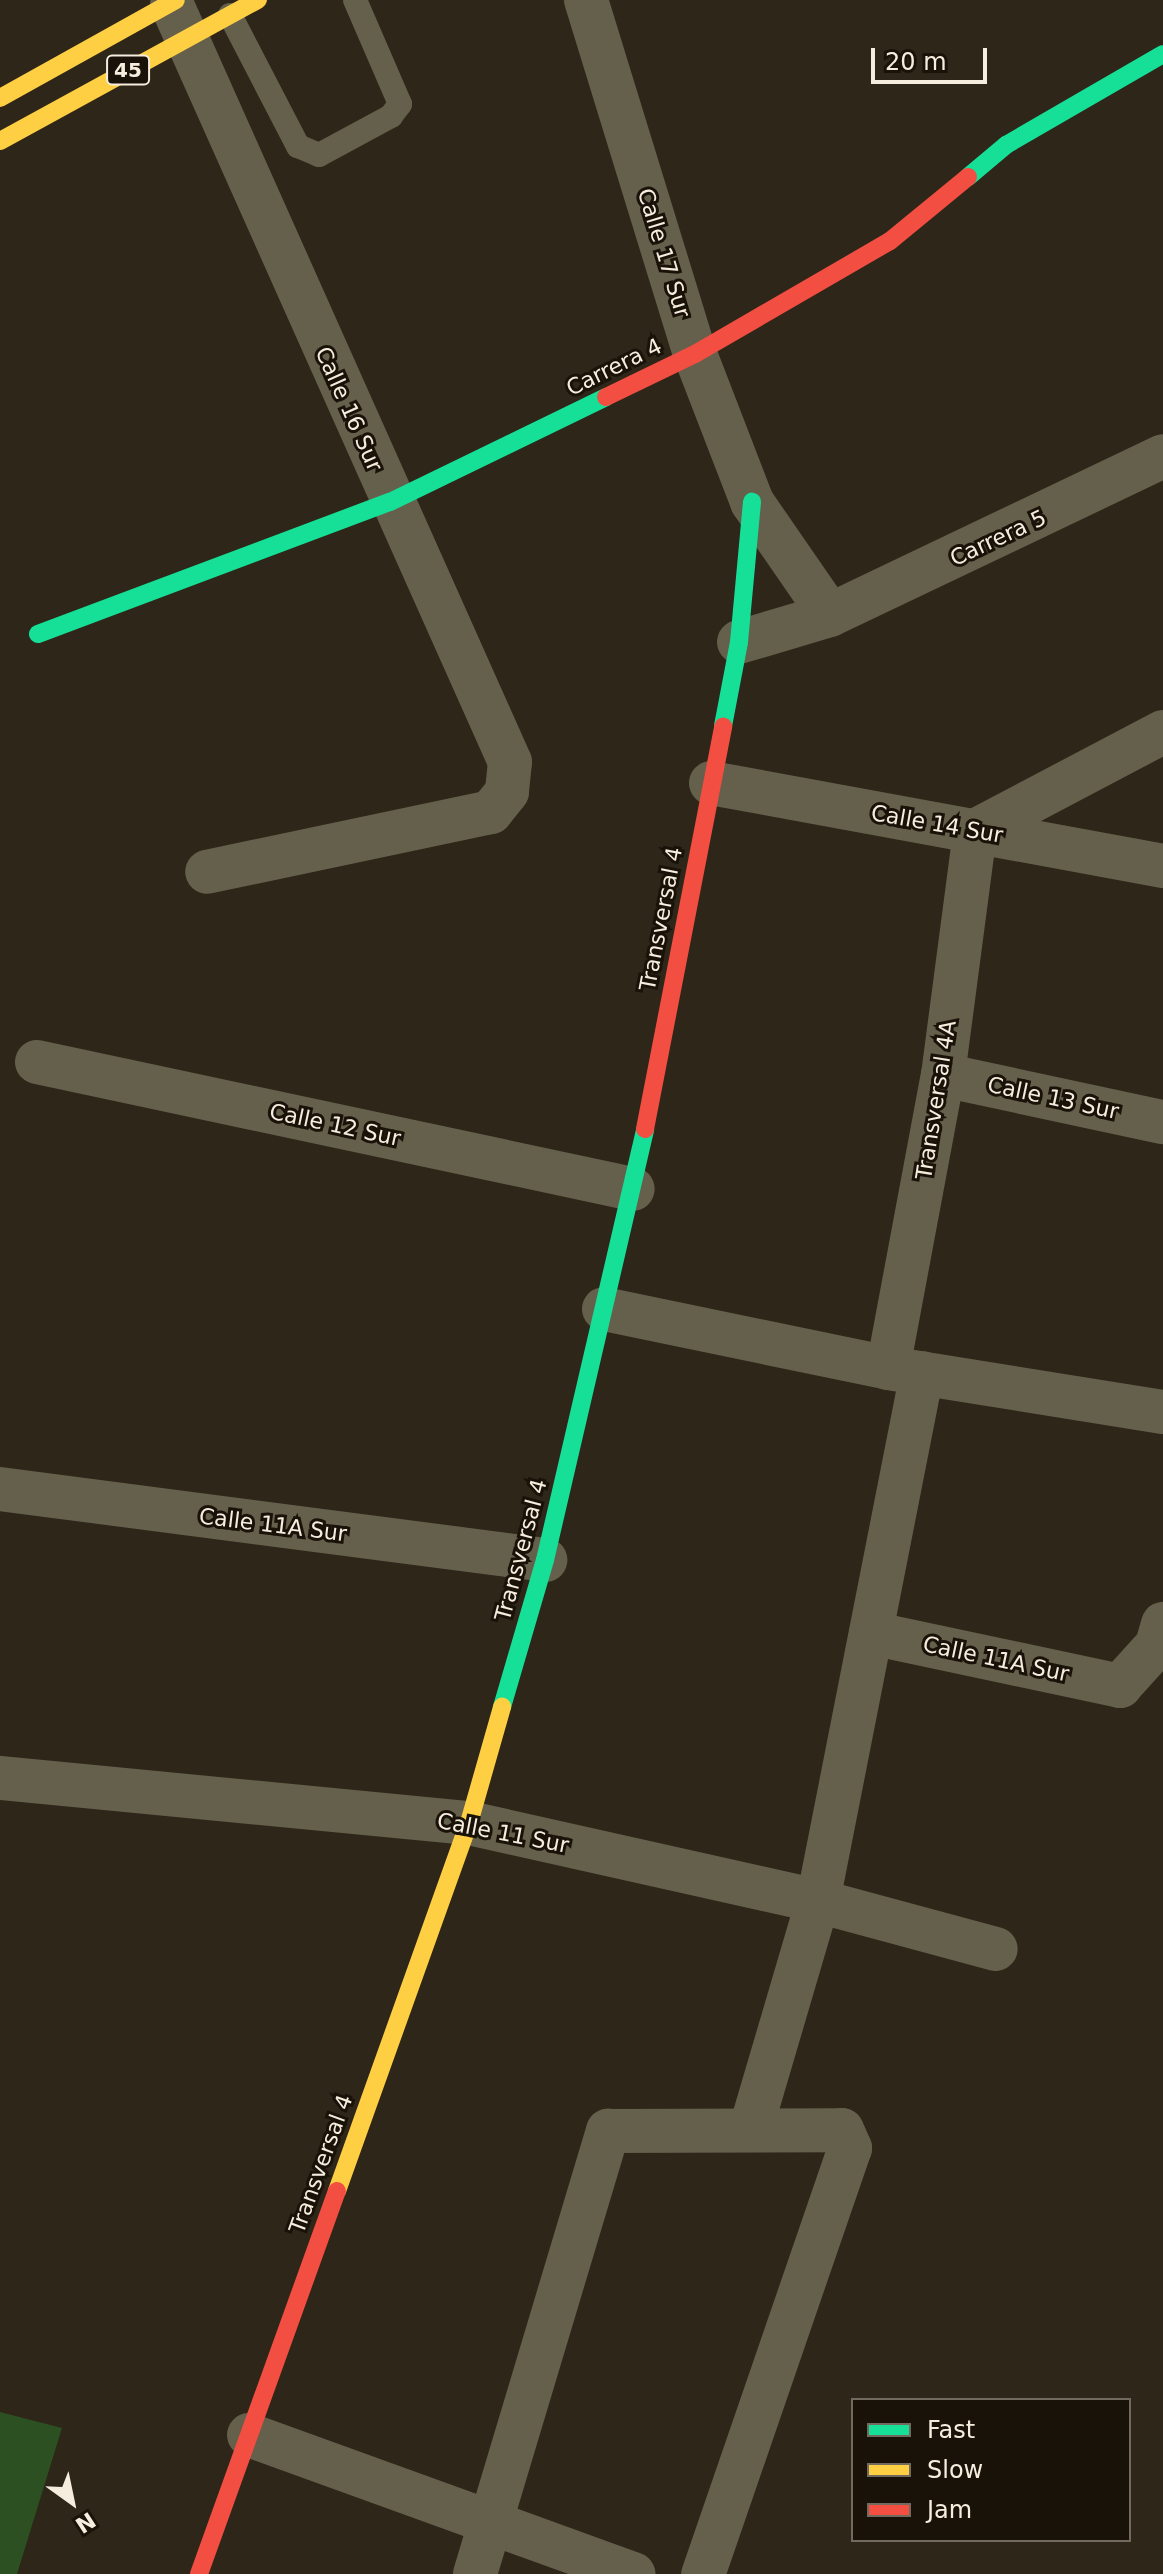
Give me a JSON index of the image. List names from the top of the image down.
{
  "streets": {
    "street": [
      "45",
      "Calle 17 Sur",
      "Carrera 4",
      "Calle 16 Sur",
      "Carrera 5",
      "Calle 14 Sur",
      "Transversal 4",
      "Calle 13 Sur",
      "Transversal 4A",
      "Calle 12 Sur",
      "Calle 11A Sur",
      "Calle 11 Sur"
    ]
  },
  "crossings": [
    ["45", "Calle 16 Sur"],
    ["Calle 17 Sur", "Carrera 4"],
    ["Calle 17 Sur", "Carrera 5"],
    ["Calle 17 Sur", "Transversal 4"],
    ["Carrera 4", "Calle 16 Sur"],
    ["Carrera 5", "Transversal 4"],
    ["Calle 14 Sur", "Transversal 4"],
    ["Calle 14 Sur", "Transversal 4A"],
    ["Transversal 4", "Calle 12 Sur"],
    ["Transversal 4", "Calle 11A Sur"],
    ["Transversal 4", "Calle 11 Sur"],
    ["Calle 13 Sur", "Transversal 4A"],
    ["Transversal 4A", "Calle 11A Sur"],
    ["Transversal 4A", "Calle 11 Sur"]
  ],
  "legend": ["Fast", "Slow", "Jam"],
  "scale_bar": "20 m",
  "north": "bottom right"
}
